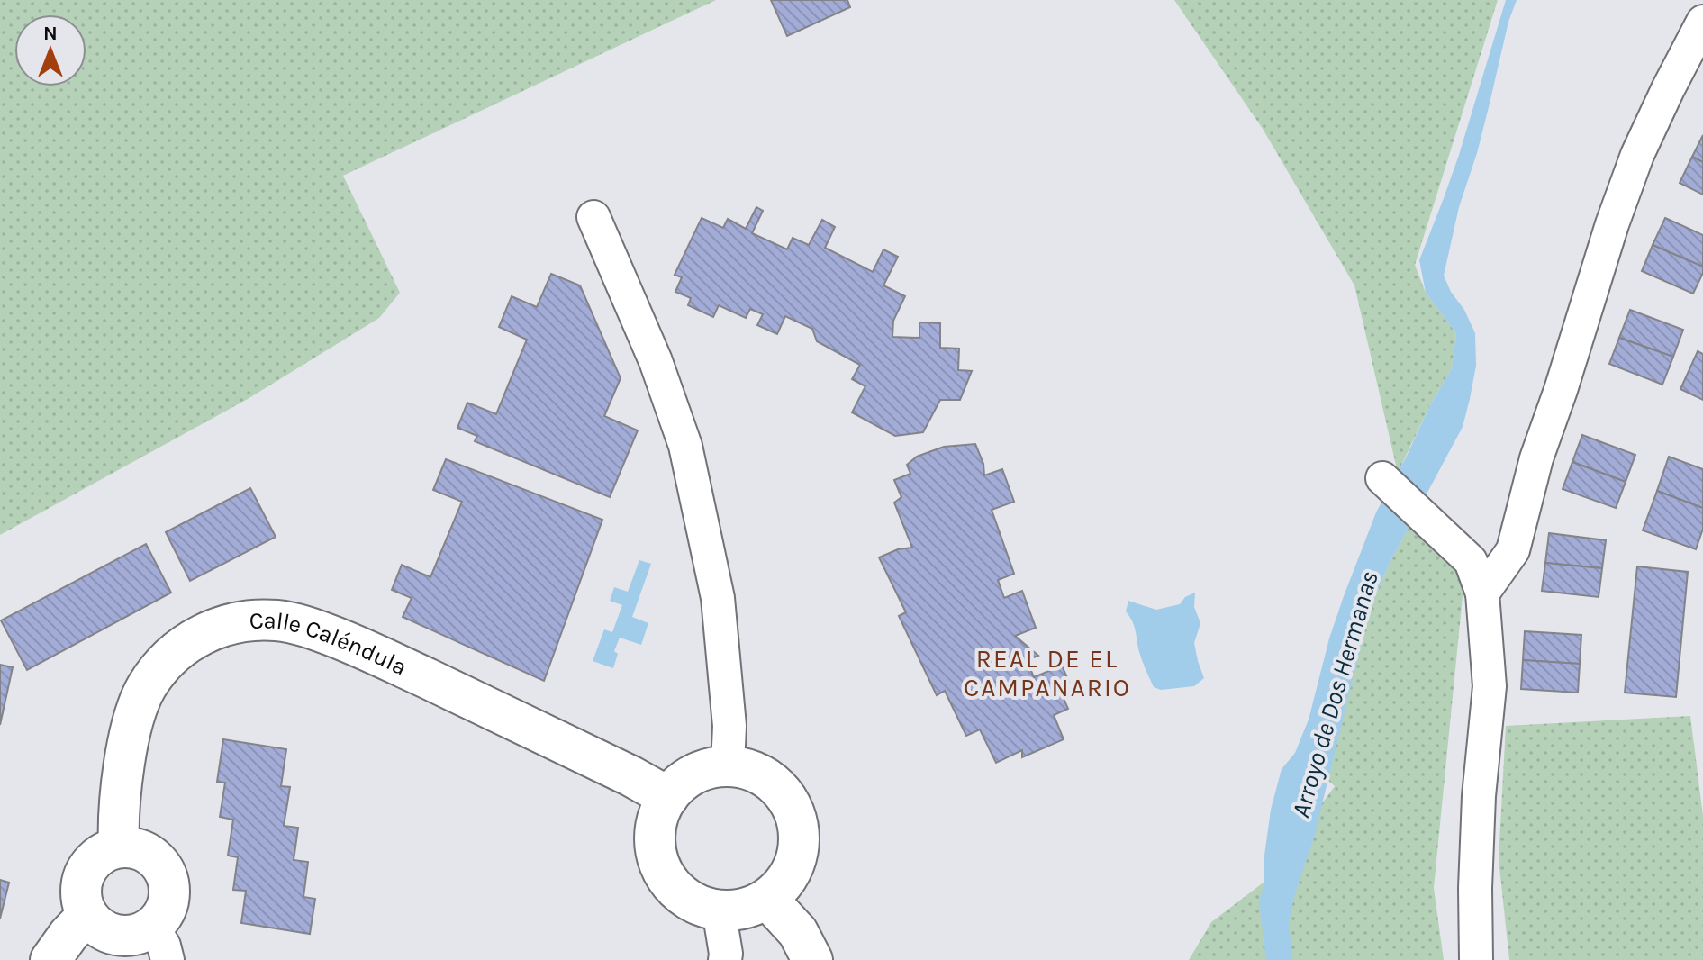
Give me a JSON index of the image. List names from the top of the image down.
{
  "streets": {
    "street": ["Calle Caléndula"]
  },
  "districts": ["REAL DE EL CAMPANARIO"],
  "water": ["Arroyo de Dos Hermanas"],
  "north": "top"
}
